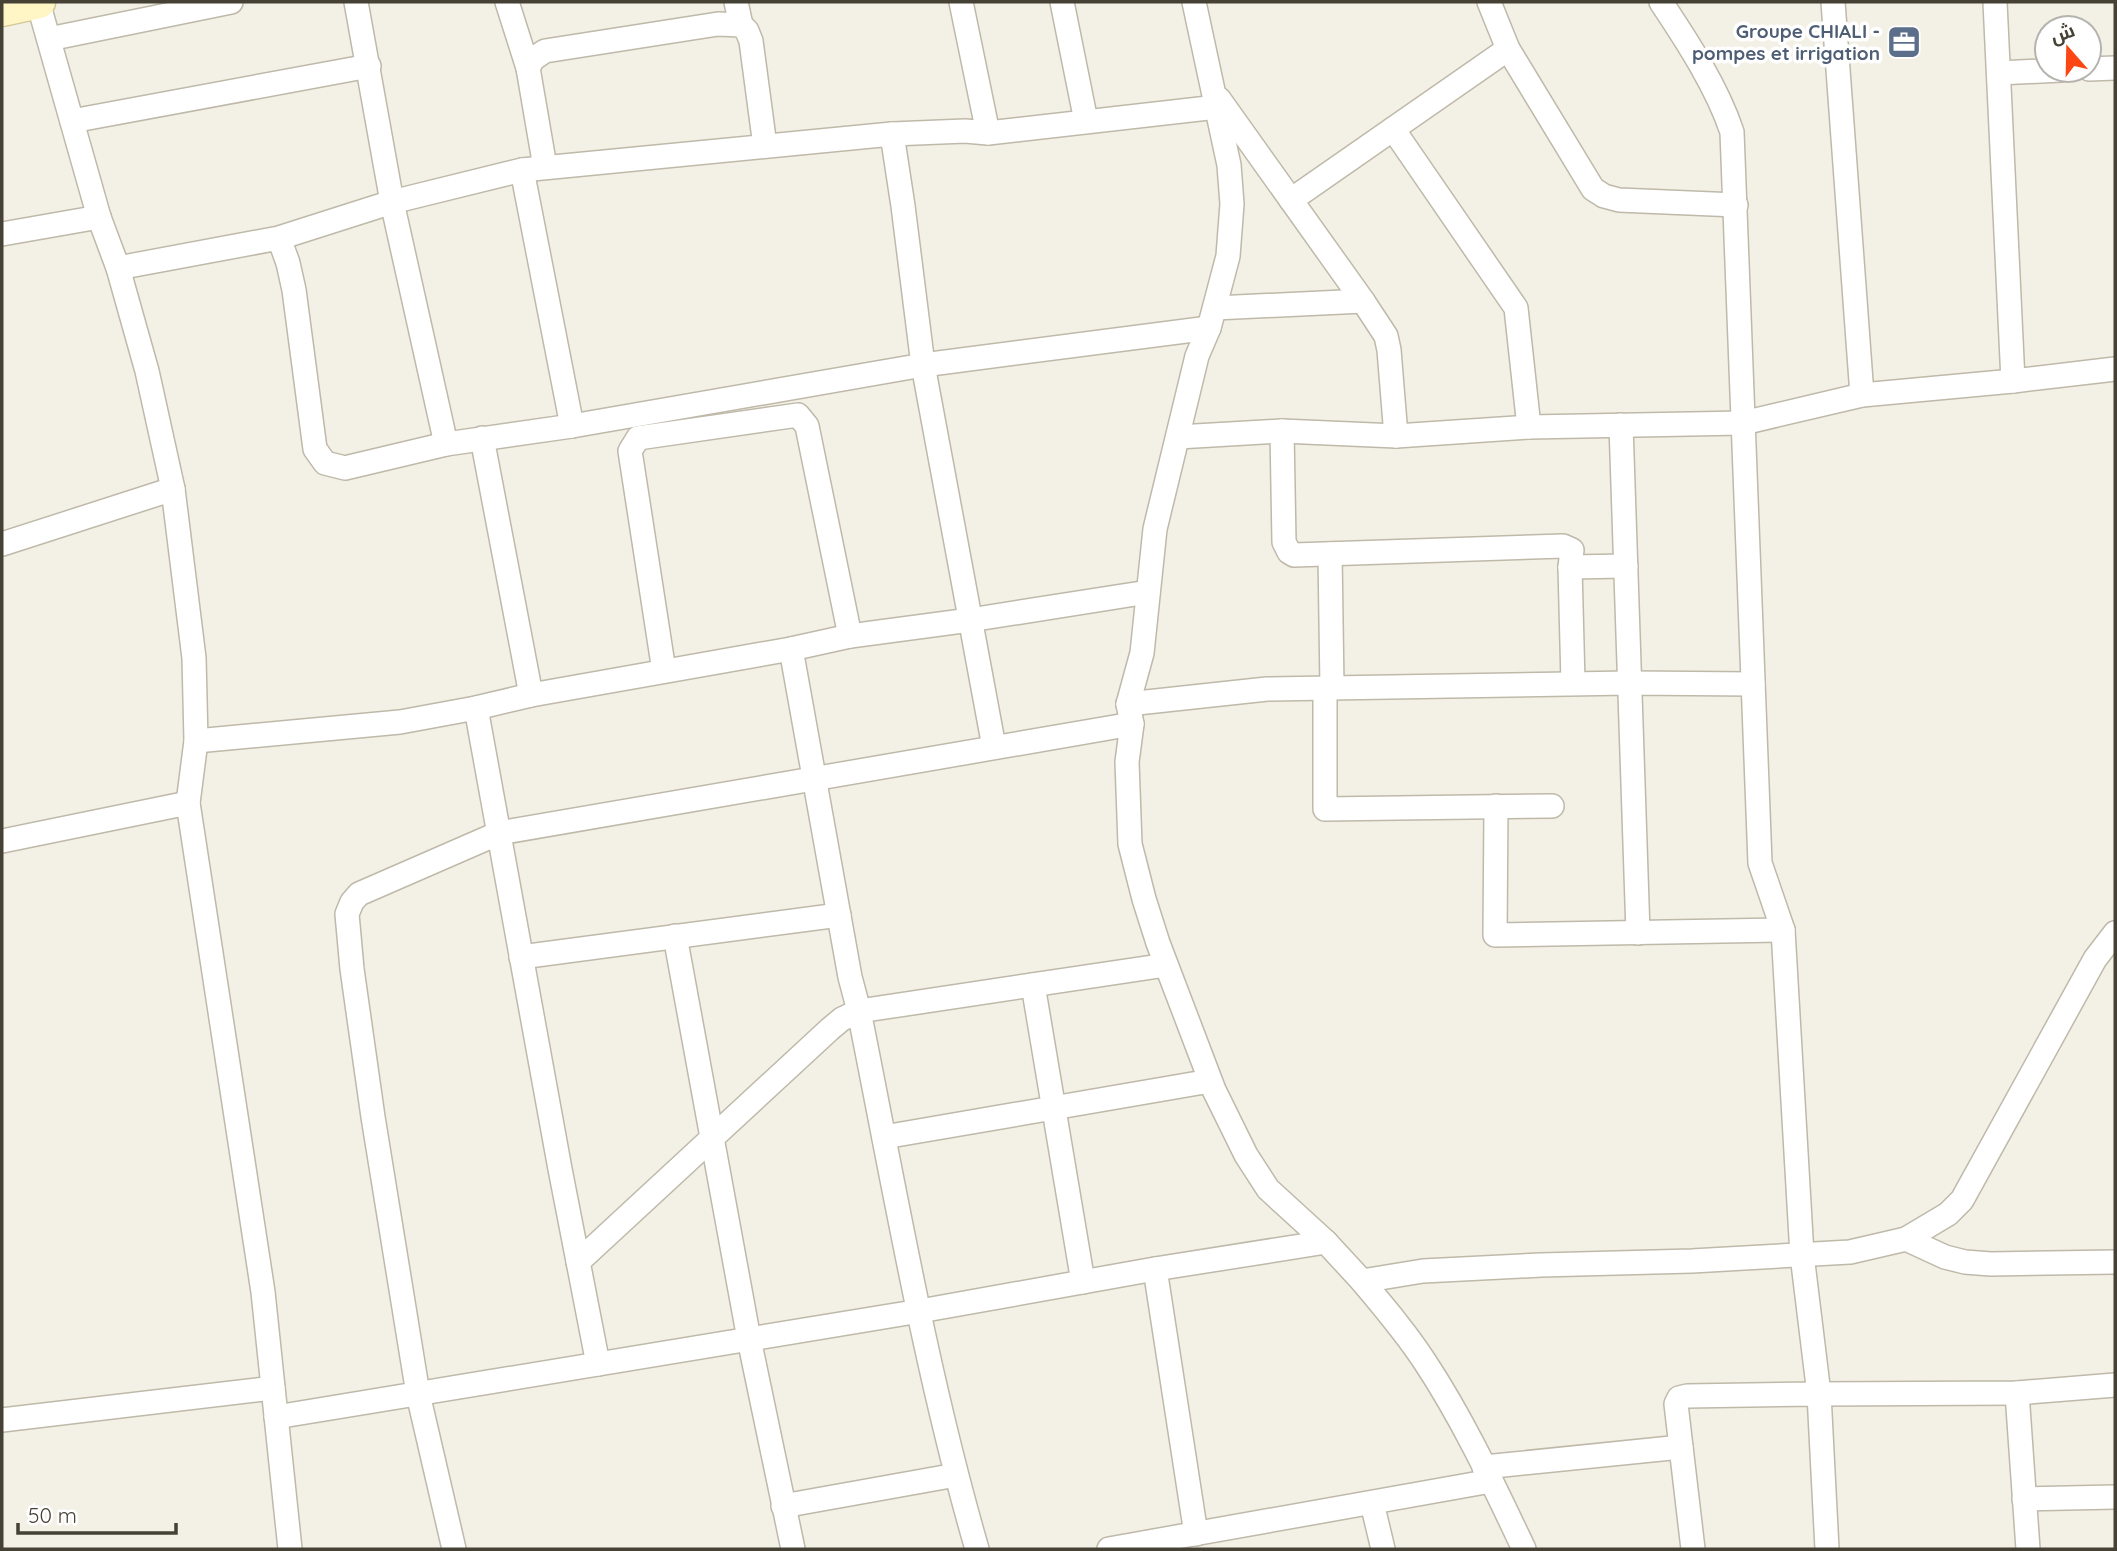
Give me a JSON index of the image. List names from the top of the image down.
{
  "places": {
    "office": ["Groupe CHIALI - pompes et irrigation"]
  },
  "scale_bar": "50 m",
  "north": "top"
}
